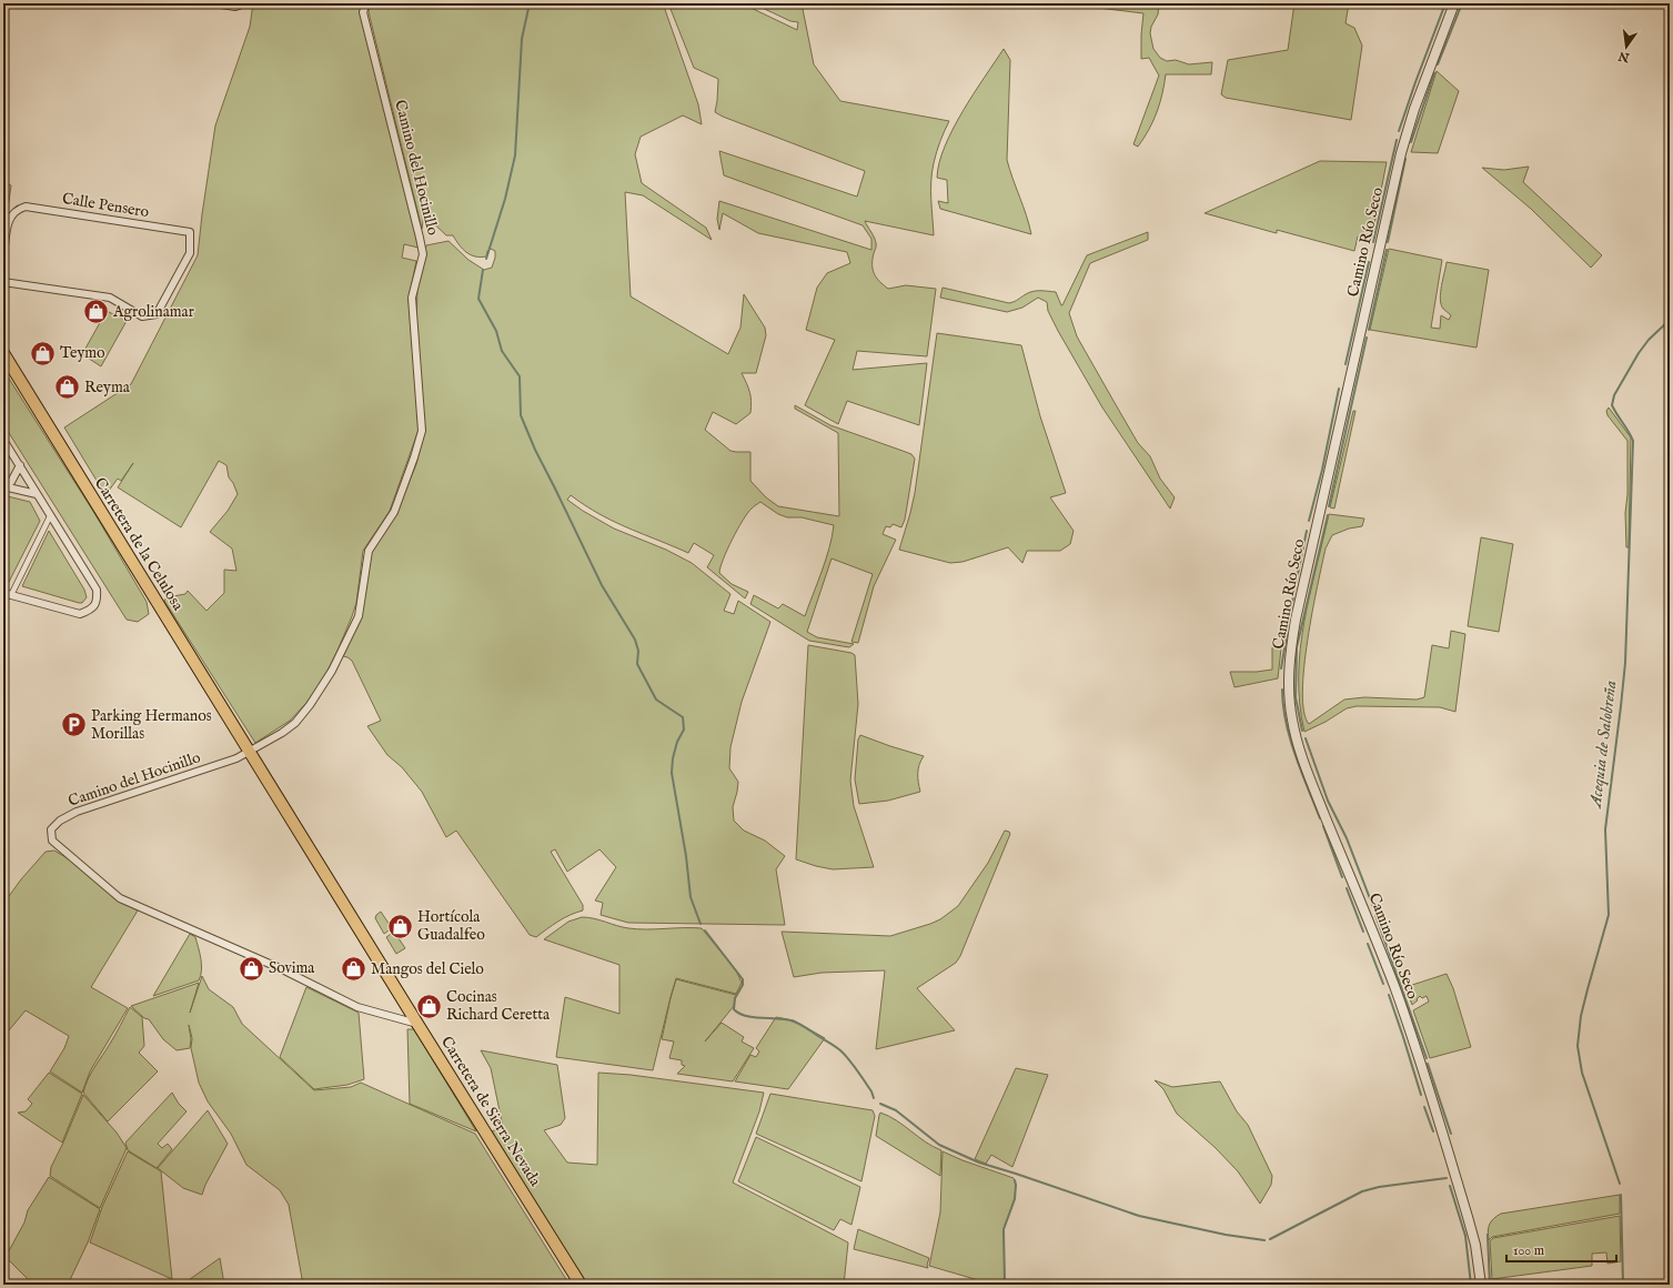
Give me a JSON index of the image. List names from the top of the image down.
{
  "streets": {
    "highway": ["Carretera de la Celulosa", "Carretera de Sierra Nevada"],
    "street": ["Camino del Hocinillo", "Calle Pensero", "Camino Río Seco"]
  },
  "crossings": [
    ["Camino del Hocinillo", "Carretera de la Celulosa"],
    ["Camino del Hocinillo", "Carretera de Sierra Nevada"],
    ["Carretera de la Celulosa", "Carretera de Sierra Nevada"]
  ],
  "water": ["Acequia de Salobreña"],
  "places": {
    "shop": [
      "Agrolinamar",
      "Teymo",
      "Reyma",
      "Hortícola Guadalfeo",
      "Sovima",
      "Mangos del Cielo",
      "Cocinas Richard Ceretta"
    ],
    "parking": ["Parking Hermanos Morillas"]
  },
  "scale_bar": "100 m",
  "north": "bottom"
}
